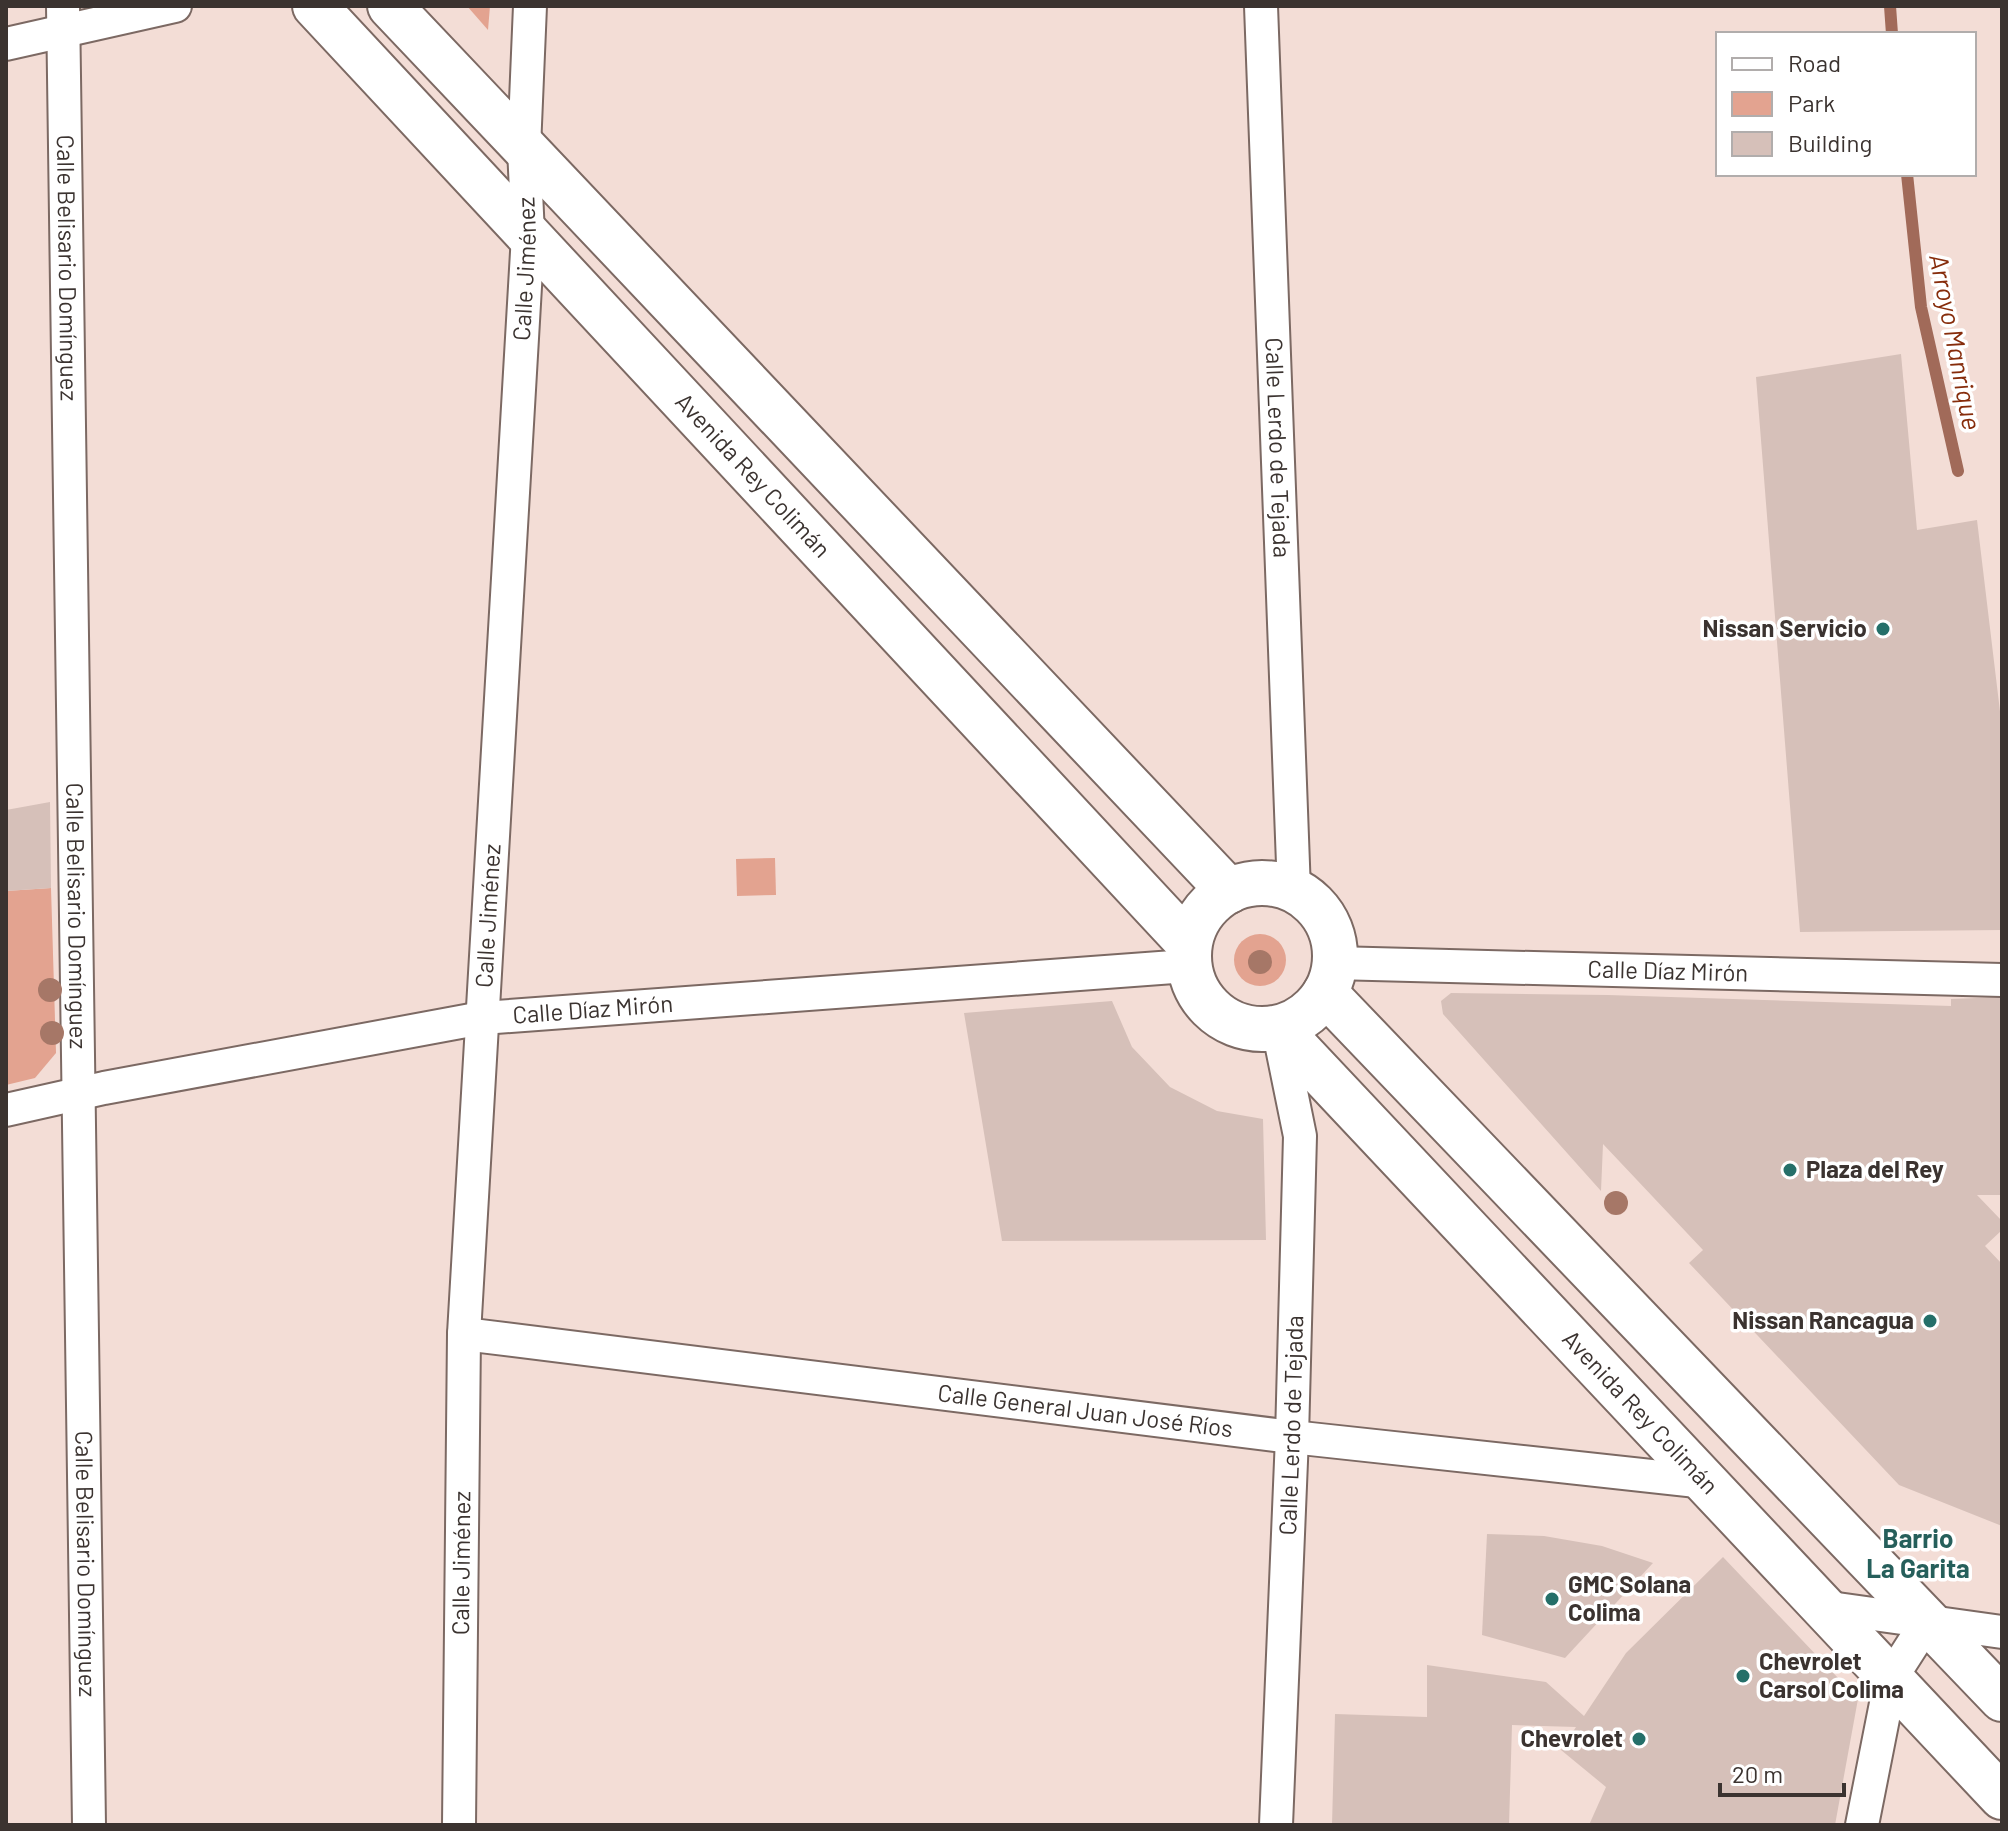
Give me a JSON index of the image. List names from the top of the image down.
{
  "streets": {
    "main road": ["Avenida Rey Colimán"],
    "street": [
      "Calle Belisario Domínguez",
      "Calle Jiménez",
      "Calle Lerdo de Tejada",
      "Calle Díaz Mirón",
      "Calle General Juan José Ríos"
    ]
  },
  "crossings": [
    ["Calle Belisario Domínguez", "Calle Díaz Mirón"],
    ["Calle Jiménez", "Avenida Rey Colimán"],
    ["Calle Jiménez", "Calle Díaz Mirón"],
    ["Calle Jiménez", "Calle General Juan José Ríos"],
    ["Calle Lerdo de Tejada", "Avenida Rey Colimán"],
    ["Calle Lerdo de Tejada", "Calle Díaz Mirón"],
    ["Calle Lerdo de Tejada", "Calle General Juan José Ríos"],
    ["Avenida Rey Colimán", "Calle Díaz Mirón"],
    ["Avenida Rey Colimán", "Calle General Juan José Ríos"]
  ],
  "districts": ["Barrio La Garita"],
  "water": ["Arroyo Manrique"],
  "places": [
    "Nissan Servicio",
    "Plaza del Rey",
    "Nissan Rancagua",
    "GMC Solana Colima",
    "Chevrolet Carsol Colima",
    "Chevrolet"
  ],
  "legend": ["Road", "Park", "Building"],
  "scale_bar": "20 m"
}
